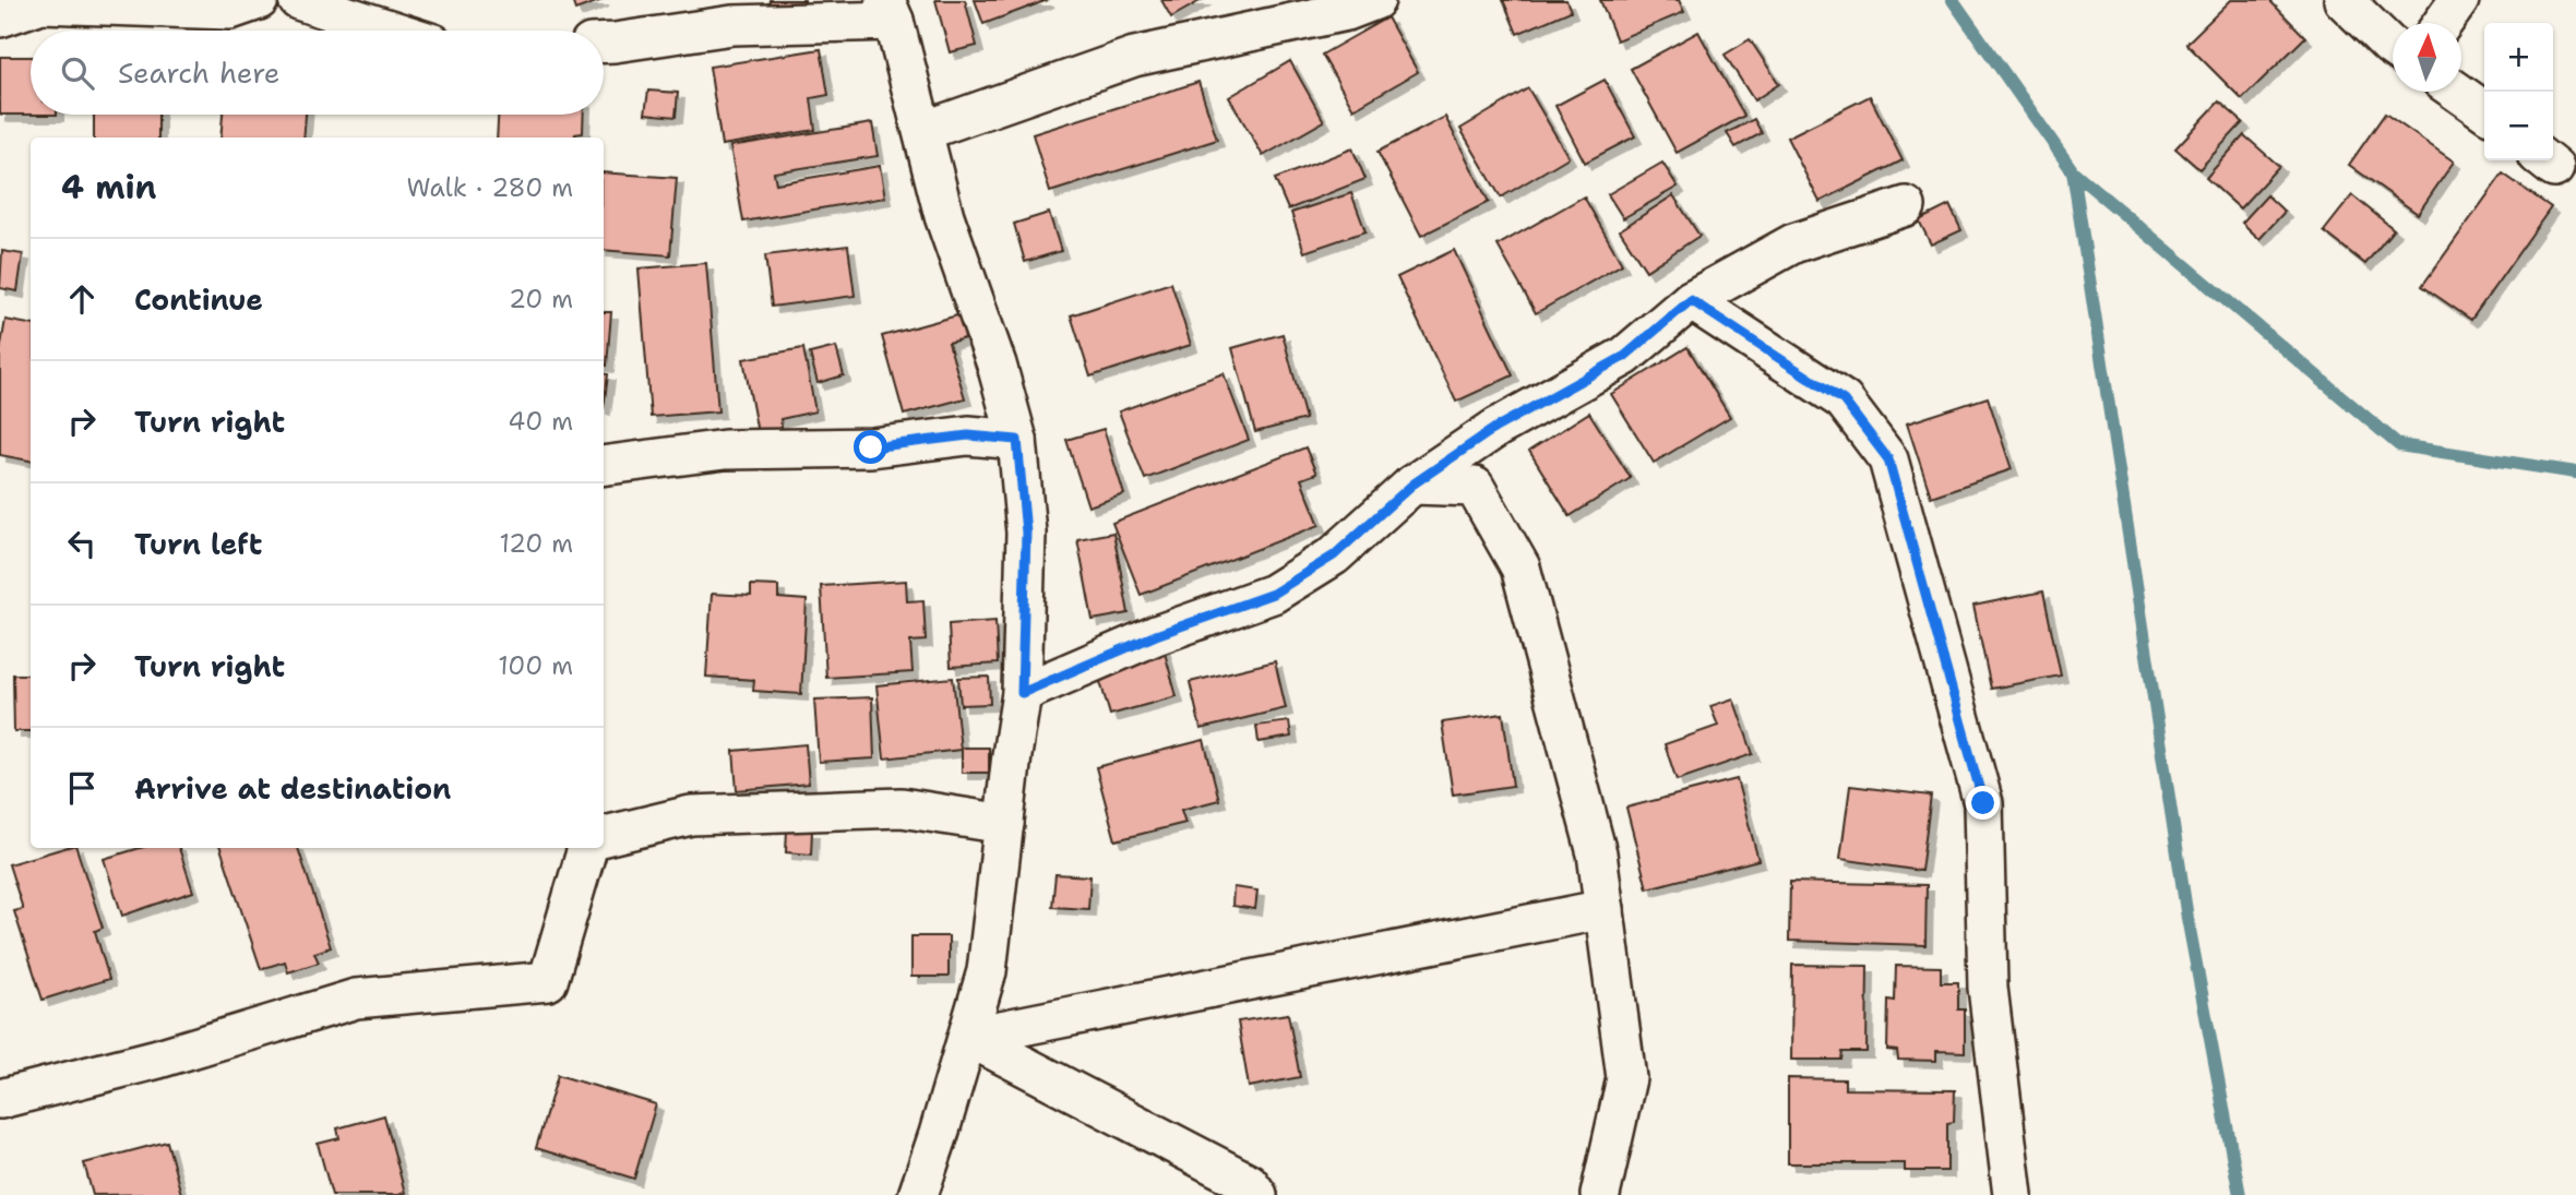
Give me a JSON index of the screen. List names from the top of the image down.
{
  "north": "top",
  "page": {
    "map_buttons": ["+", "−"],
    "search": "Search here",
    "heading": ["4 min", "Walk · 280 m"],
    "list": [
      ["Continue", "20 m"],
      ["Turn right", "40 m"],
      ["Turn left", "120 m"],
      ["Turn right", "100 m"],
      "Arrive at destination"
    ]
  }
}
